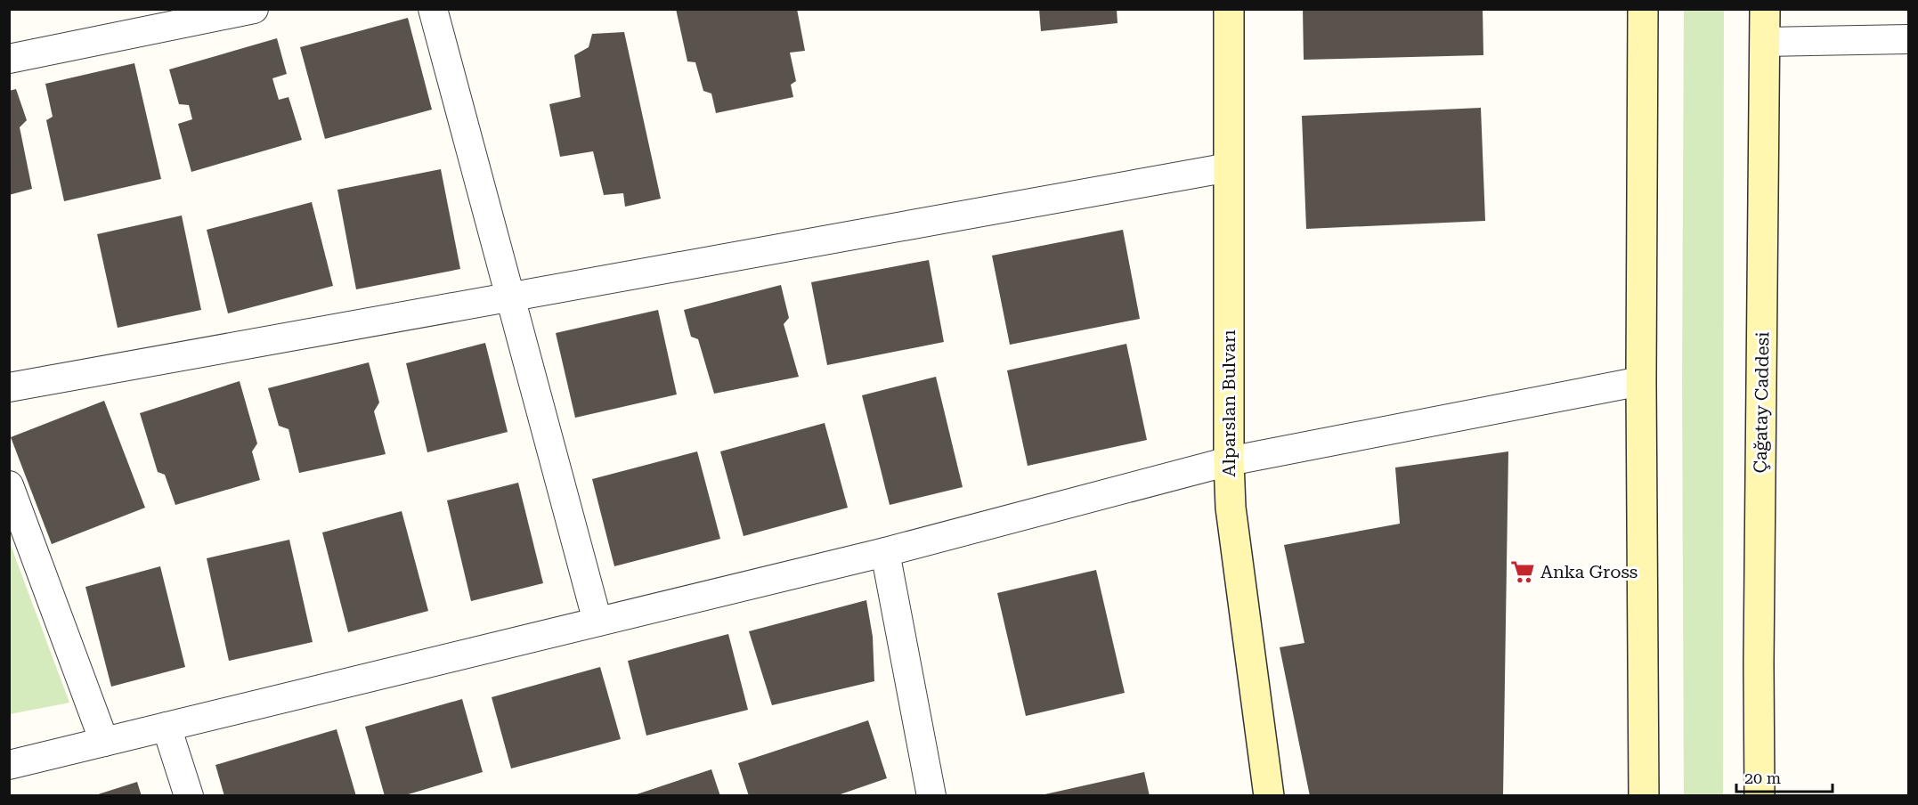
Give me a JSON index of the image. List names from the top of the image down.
{
  "streets": {
    "main road": ["Çağatay Caddesi", "Alparslan Bulvarı"]
  },
  "places": {
    "supermarket": ["Anka Gross"]
  },
  "scale_bar": "20 m"
}
